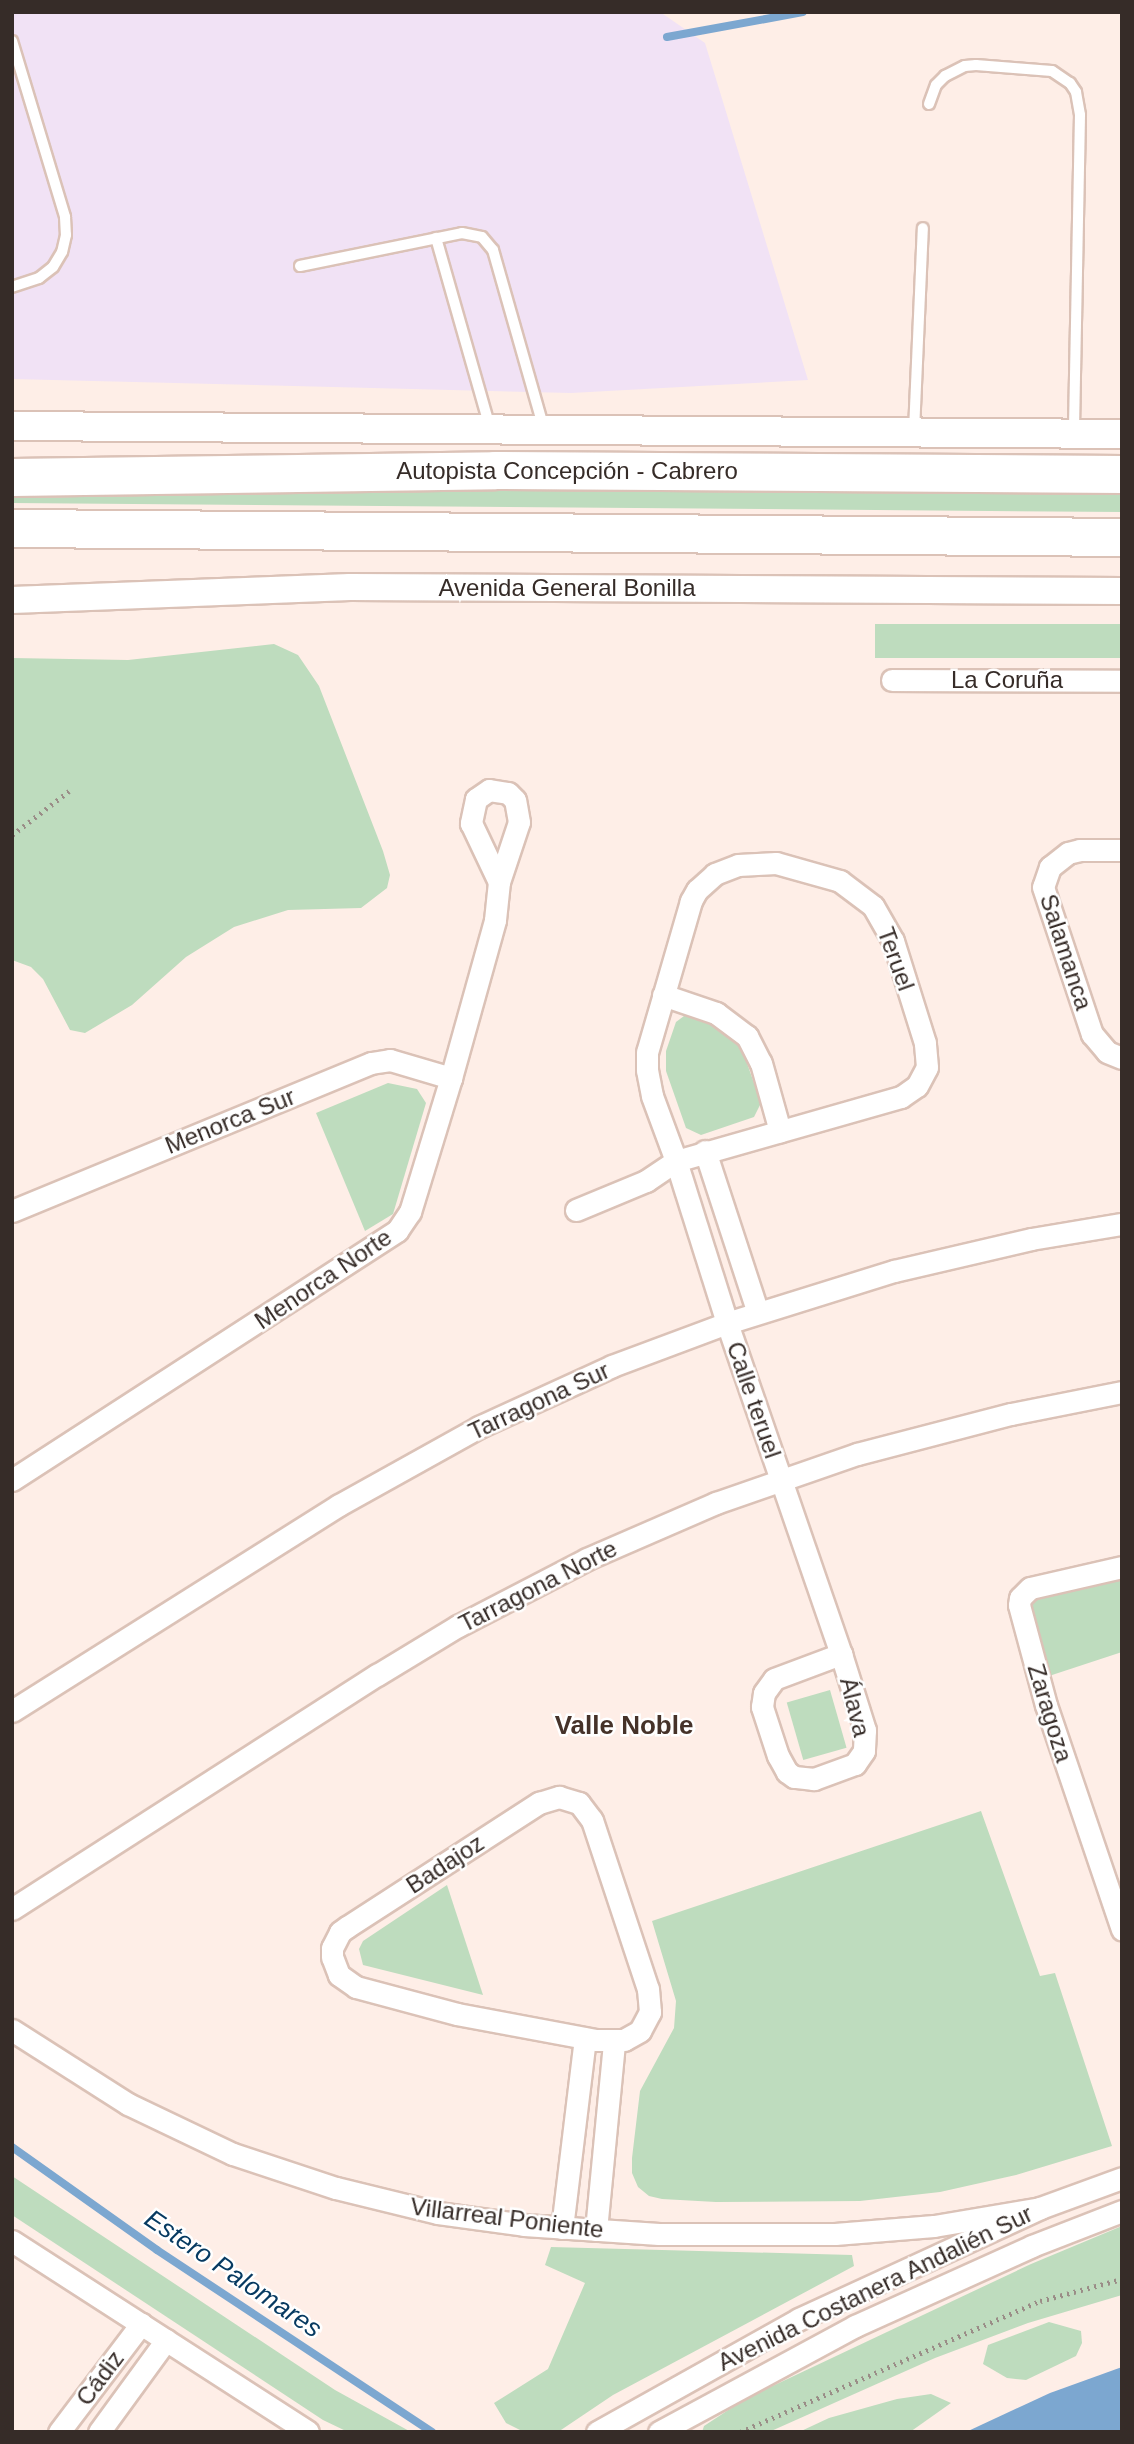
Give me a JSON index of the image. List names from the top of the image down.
{
  "streets": {
    "highway": ["Autopista Concepción - Cabrero"],
    "street": [
      "Avenida General Bonilla",
      "La Coruña",
      "Salamanca",
      "Teruel",
      "Menorca Sur",
      "Menorca Norte",
      "Calle teruel",
      "Tarragona Sur",
      "Tarragona Norte",
      "Álava",
      "Zaragoza",
      "Badajoz",
      "Villarreal Poniente",
      "Avenida Costanera Andalién Sur",
      "Cádiz"
    ]
  },
  "crossings": [
    ["Teruel", "Calle teruel"],
    ["Teruel", "Tarragona Sur"],
    ["Menorca Sur", "Menorca Norte"],
    ["Calle teruel", "Tarragona Sur"],
    ["Calle teruel", "Tarragona Norte"],
    ["Calle teruel", "Álava"],
    ["Tarragona Norte", "Álava"],
    ["Villarreal Poniente", "Avenida Costanera Andalién Sur"]
  ],
  "districts": ["Valle Noble"],
  "water": ["Estero Palomares"]
}
